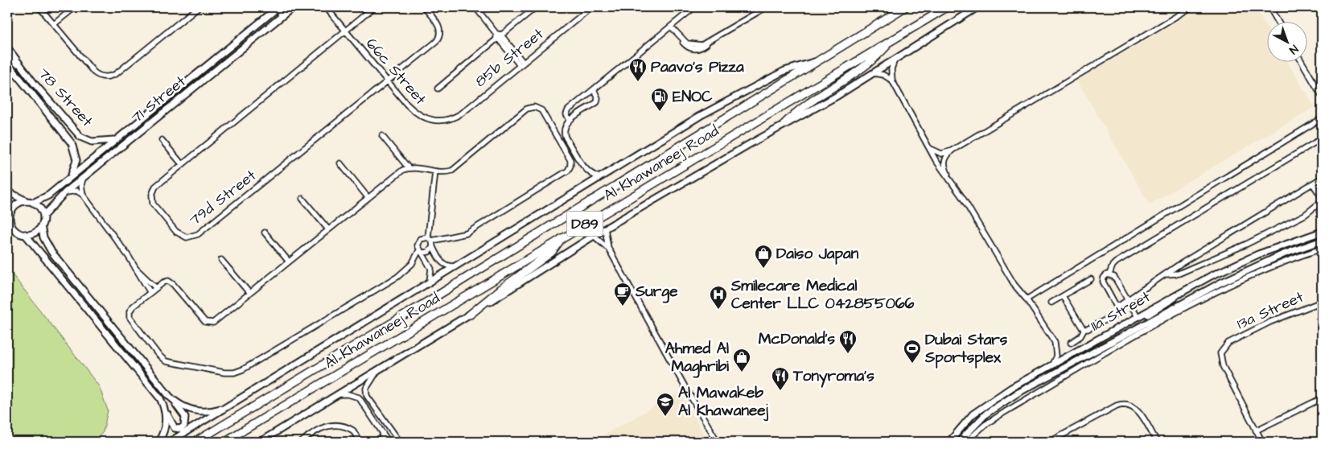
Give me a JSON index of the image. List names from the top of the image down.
{
  "streets": {
    "highway": ["Al Khawaneej Road", "D89"],
    "street": [
      "85b Street",
      "66c Street",
      "78 Street",
      "71 Street",
      "79d Street",
      "13a Street",
      "11a Street"
    ]
  },
  "crossings": [
    ["85b Street", "66c Street"],
    ["66c Street", "79d Street"],
    ["78 Street", "71 Street"]
  ],
  "places": {
    "restaurant": ["Paavo's Pizza", "McDonald's", "Tonyroma's"],
    "fuel station": ["ENOC"],
    "shop": ["Daiso Japan", "Ahmed Al Maghribi"],
    "cafe": ["Surge"],
    "hospital": ["Smilecare Medical Center LLC 042855066"],
    "sports": ["Dubai Stars Sportsplex"],
    "school or university": ["Al Mawakeb Al Khawaneej"]
  },
  "north": "bottom right"
}
